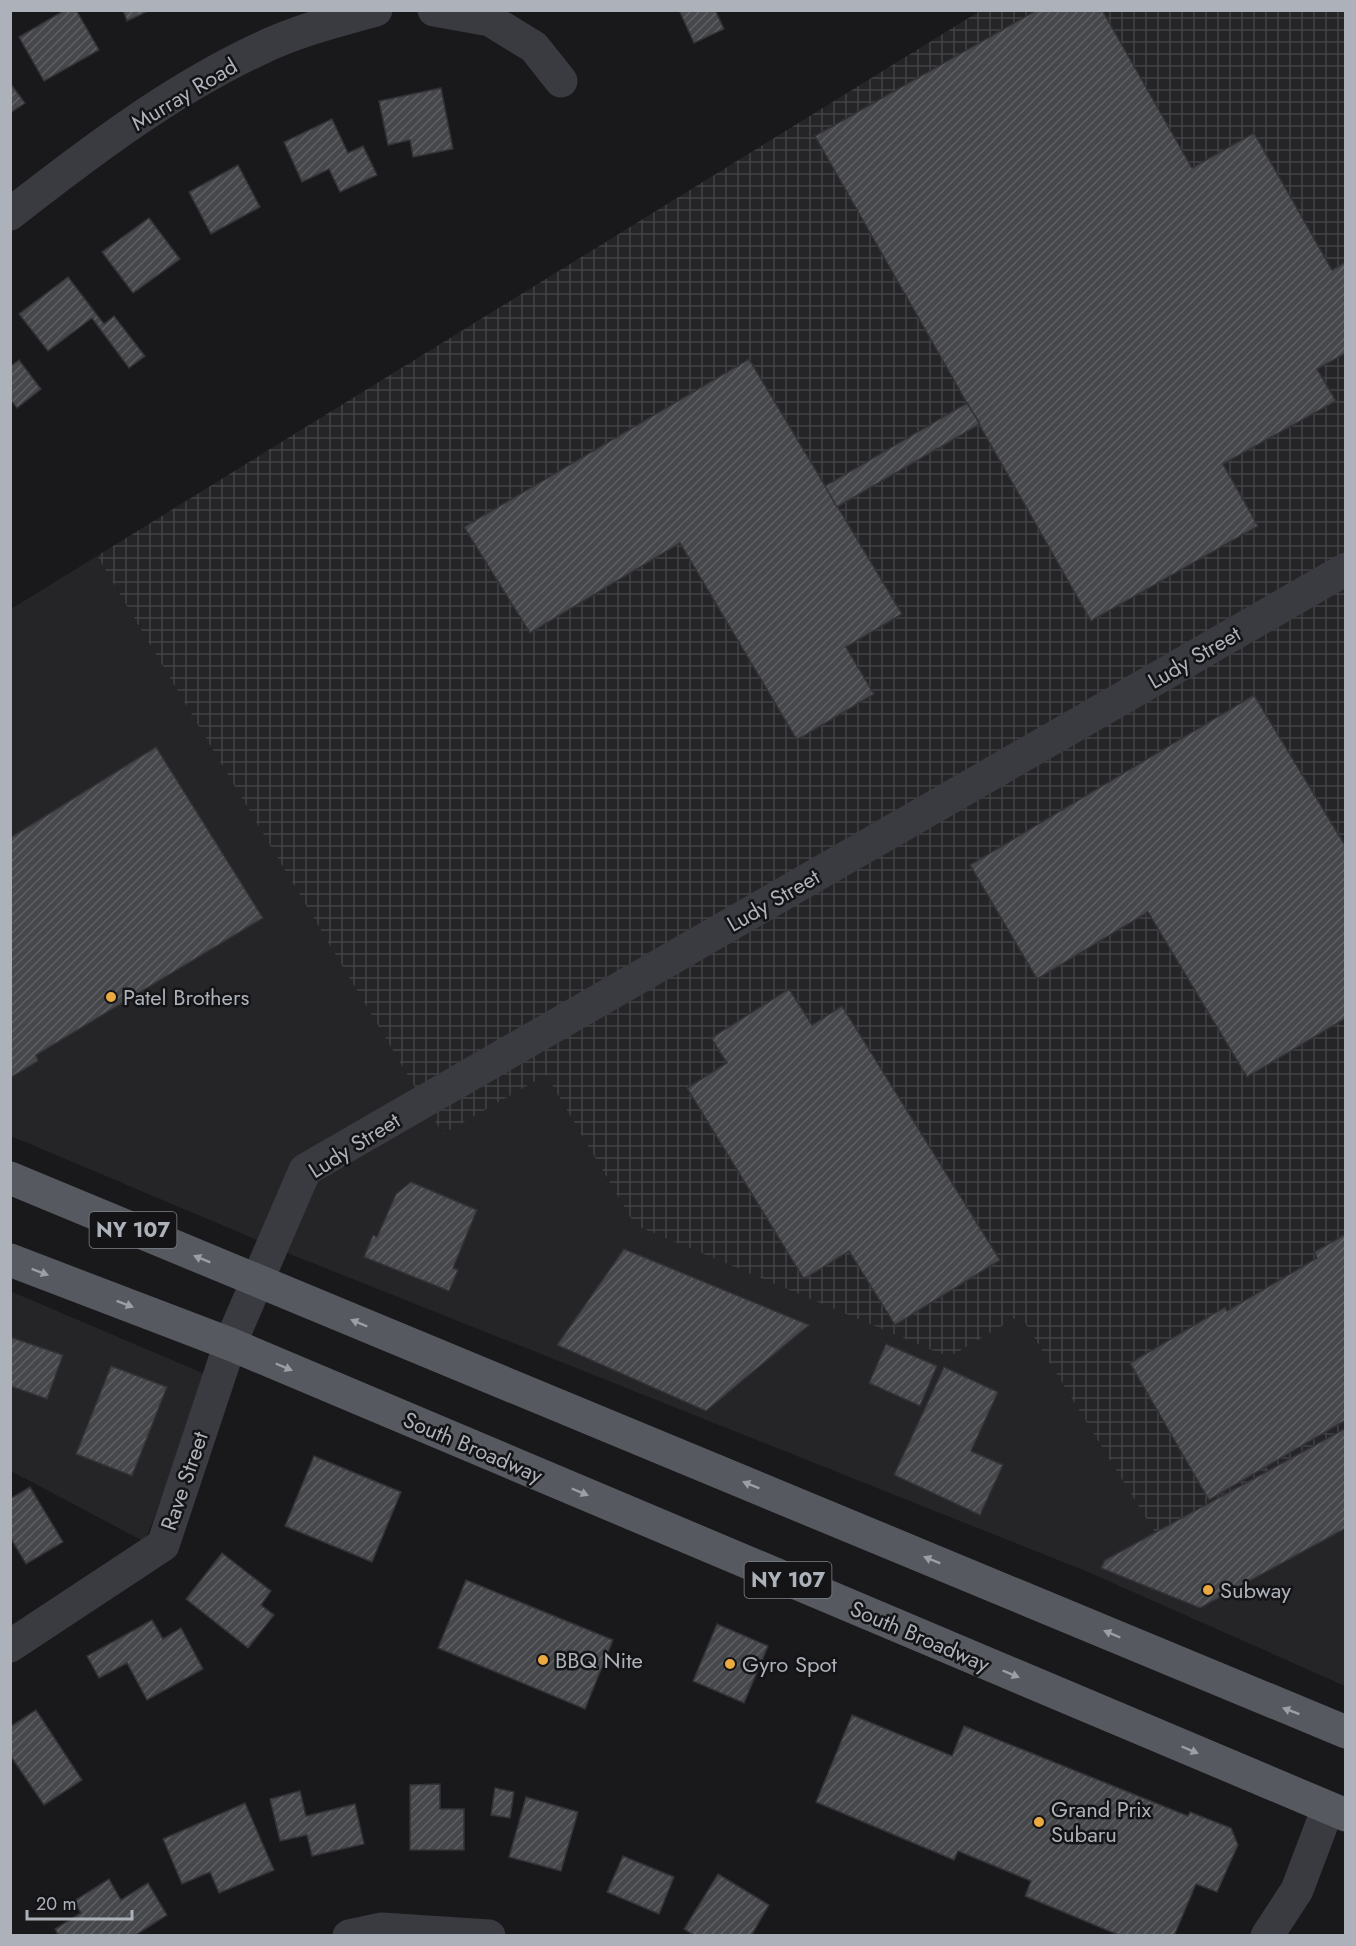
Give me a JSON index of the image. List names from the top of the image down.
{
  "streets": {
    "main road": ["NY 107", "South Broadway"],
    "street": ["Murray Road", "Ludy Street", "Rave Street"]
  },
  "crossings": [
    ["Ludy Street", "NY 107"],
    ["Ludy Street", "Rave Street"],
    ["NY 107", "South Broadway"],
    ["NY 107", "Rave Street"],
    ["South Broadway", "Rave Street"]
  ],
  "places": [
    "Patel Brothers",
    "Subway",
    "BBQ Nite",
    "Gyro Spot",
    "Grand Prix Subaru"
  ],
  "scale_bar": "20 m"
}
